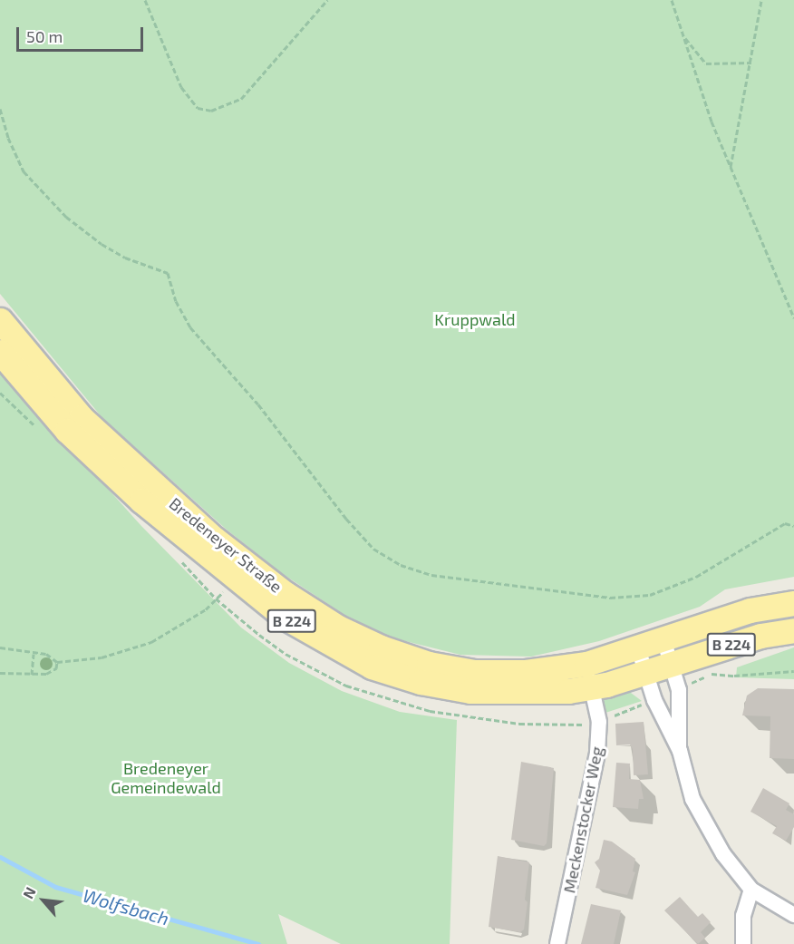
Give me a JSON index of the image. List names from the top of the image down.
{
  "streets": {
    "main road": ["Bredeneyer Straße", "B 224"],
    "street": ["Meckenstocker Weg"]
  },
  "crossings": [
    ["Bredeneyer Straße", "Meckenstocker Weg"]
  ],
  "water": ["Wolfsbach"],
  "parks": ["Kruppwald", "Bredeneyer Gemeindewald"],
  "scale_bar": "50 m",
  "north": "top left"
}
